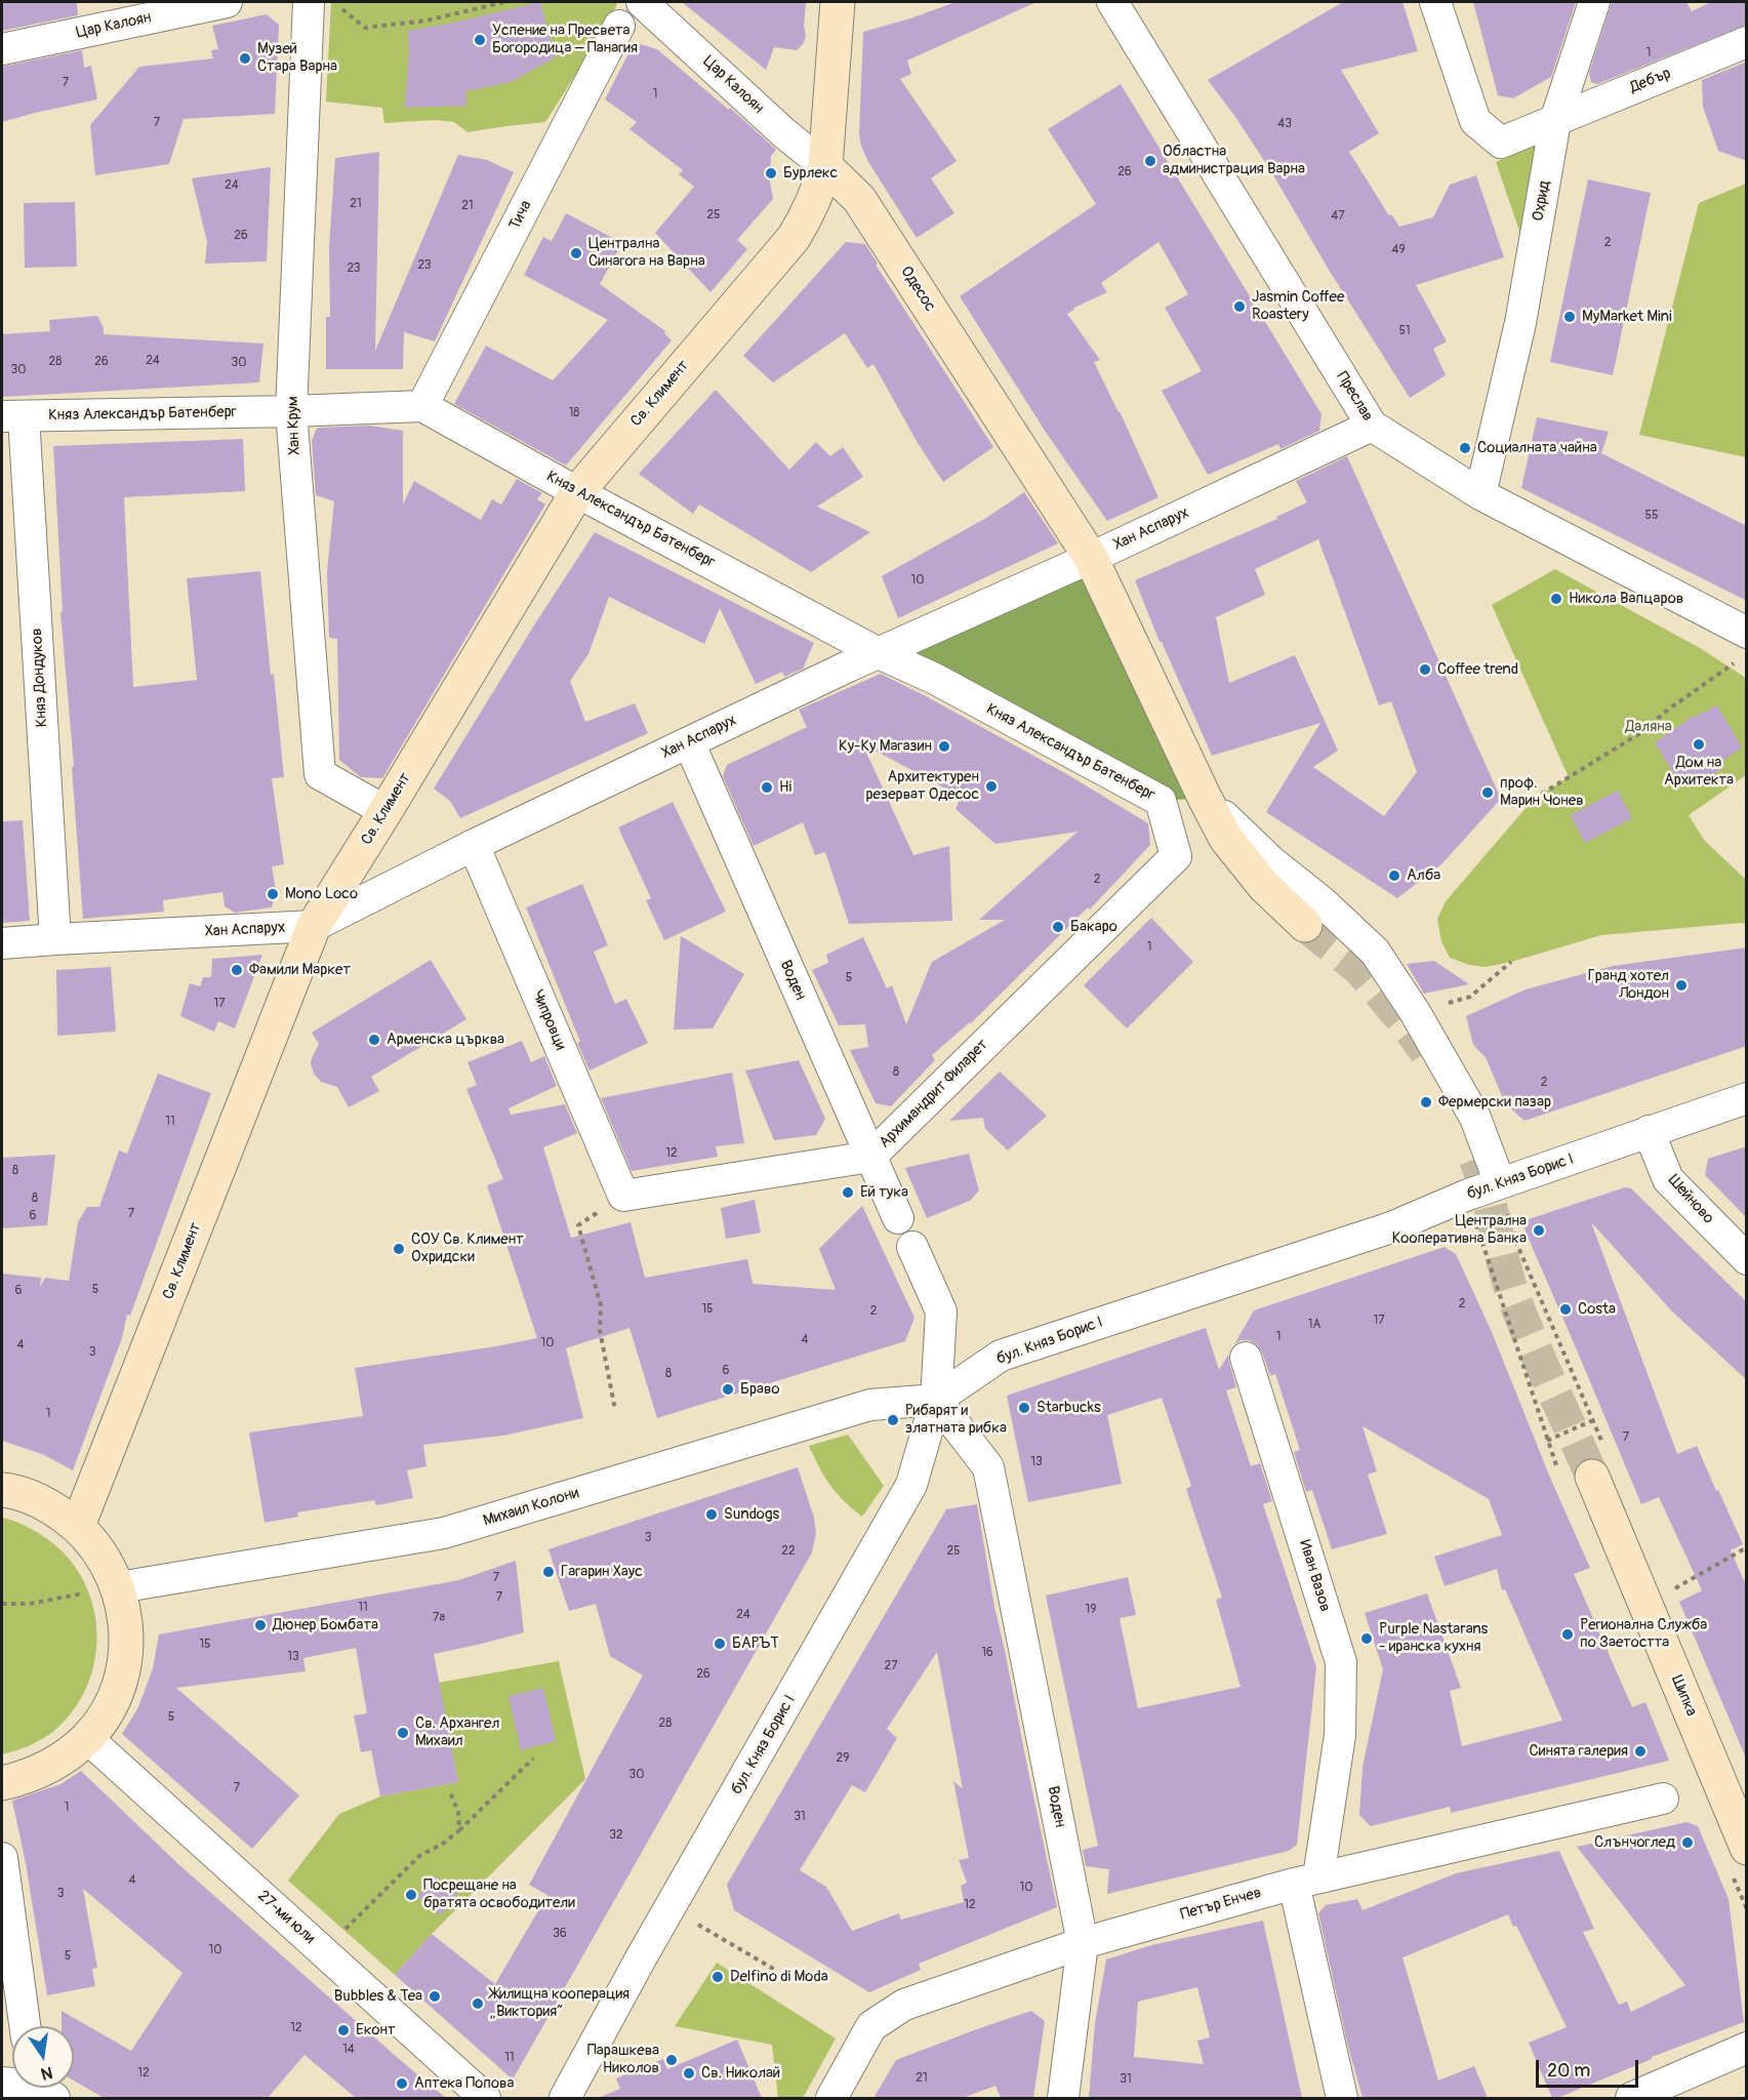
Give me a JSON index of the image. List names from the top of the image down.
{
  "streets": {
    "street": [
      "Цар Калоян",
      "Дебър",
      "Охрид",
      "Тича",
      "Одесос",
      "Св. Климент",
      "Преслав",
      "Княз Александър Батенберг",
      "Хан Крум",
      "Хан Аспарух",
      "Княз Дондуков",
      "Воден",
      "Чипровци",
      "Архимандрит Филарет",
      "бул. Княз Борис I",
      "Шейново",
      "Михаил Колони",
      "Иван Вазов",
      "Шипка",
      "Петър Енчев",
      "27-ми юли"
    ]
  },
  "crossings": [
    ["Цар Калоян", "Одесос"],
    ["Цар Калоян", "Св. Климент"],
    ["Дебър", "Охрид"],
    ["Охрид", "Преслав"],
    ["Тича", "Княз Александър Батенберг"],
    ["Одесос", "Св. Климент"],
    ["Одесос", "Хан Аспарух"],
    ["Св. Климент", "Княз Александър Батенберг"],
    ["Св. Климент", "Хан Крум"],
    ["Св. Климент", "Хан Аспарух"],
    ["Преслав", "Хан Аспарух"],
    ["Княз Александър Батенберг", "Хан Крум"],
    ["Княз Александър Батенберг", "Хан Аспарух"],
    ["Княз Александър Батенберг", "Княз Дондуков"],
    ["Княз Александър Батенберг", "Архимандрит Филарет"],
    ["Хан Аспарух", "Княз Дондуков"],
    ["Хан Аспарух", "Воден"],
    ["Хан Аспарух", "Чипровци"],
    ["Воден", "Архимандрит Филарет"],
    ["Воден", "бул. Княз Борис I"],
    ["Воден", "Михаил Колони"],
    ["Воден", "Петър Енчев"],
    ["Чипровци", "Архимандрит Филарет"],
    ["бул. Княз Борис I", "Шейново"],
    ["бул. Княз Борис I", "Михаил Колони"],
    ["Иван Вазов", "Петър Енчев"]
  ],
  "parks": ["Даляна"],
  "places": [
    "Успение на Пресвета Богородица – Панагия",
    "Музей Стара Варна",
    "Областна администрация Варна",
    "Бурлекс",
    "Централна Синагога на Варна",
    "Jasmin Coffee Roastery",
    "MyMarket Mini",
    "Социалната чайна",
    "Никола Вапцаров",
    "Coffee trend",
    "Дом на Архитекта",
    "Ку-Ку Магазин",
    "Архитектурен резерват Одесос",
    "Hi",
    "проф. Марин Чонев",
    "Алба",
    "Mono Loco",
    "Бакаро",
    "Фамили Маркет",
    "Гранд хотел Лондон",
    "Арменска църква",
    "Фермерски пазар",
    "Ей тука",
    "Централна Кооперативна Банка",
    "CОУ Св. Климент Охридски",
    "Costa",
    "Браво",
    "Starbucks",
    "Рибарят и златната рибка",
    "Sundogs",
    "Гагарин Хаус",
    "Дюнер Бомбата",
    "Pегионална Cлужба по Заетостта",
    "Purple Nastarans - иранска кухня",
    "БАРЪТ",
    "Св. Архангел Михаил",
    "Синята галерия",
    "Слънчоглед",
    "Посрещане на братята освободители",
    "Delfino di Moda",
    "Bubbles & Tea",
    "Жилищна кооперация „Виктория“",
    "Еконт",
    "Парашкева Николов",
    "Св. Николай",
    "Аптека Попова"
  ],
  "house_numbers": [
    "1",
    "7",
    "1",
    "7",
    "43",
    "26",
    "24",
    "21",
    "21",
    "25",
    "47",
    "26",
    "2",
    "49",
    "23",
    "23",
    "51",
    "24",
    "28",
    "26",
    "30",
    "30",
    "18",
    "55",
    "10",
    "2",
    "1",
    "5",
    "17",
    "8",
    "2",
    "11",
    "12",
    "8",
    "8",
    "7",
    "6",
    "5",
    "6",
    "2",
    "15",
    "2",
    "17",
    "1А",
    "1",
    "4",
    "10",
    "4",
    "3",
    "6",
    "8",
    "1",
    "7",
    "13",
    "3",
    "22",
    "25",
    "7",
    "7",
    "11",
    "19",
    "24",
    "7a",
    "15",
    "16",
    "13",
    "27",
    "26",
    "5",
    "28",
    "29",
    "30",
    "7",
    "1",
    "31",
    "32",
    "4",
    "10",
    "3",
    "12",
    "36",
    "10",
    "5",
    "12",
    "14",
    "11",
    "12",
    "21",
    "31"
  ],
  "scale_bar": "20 m",
  "north": "bottom"
}
